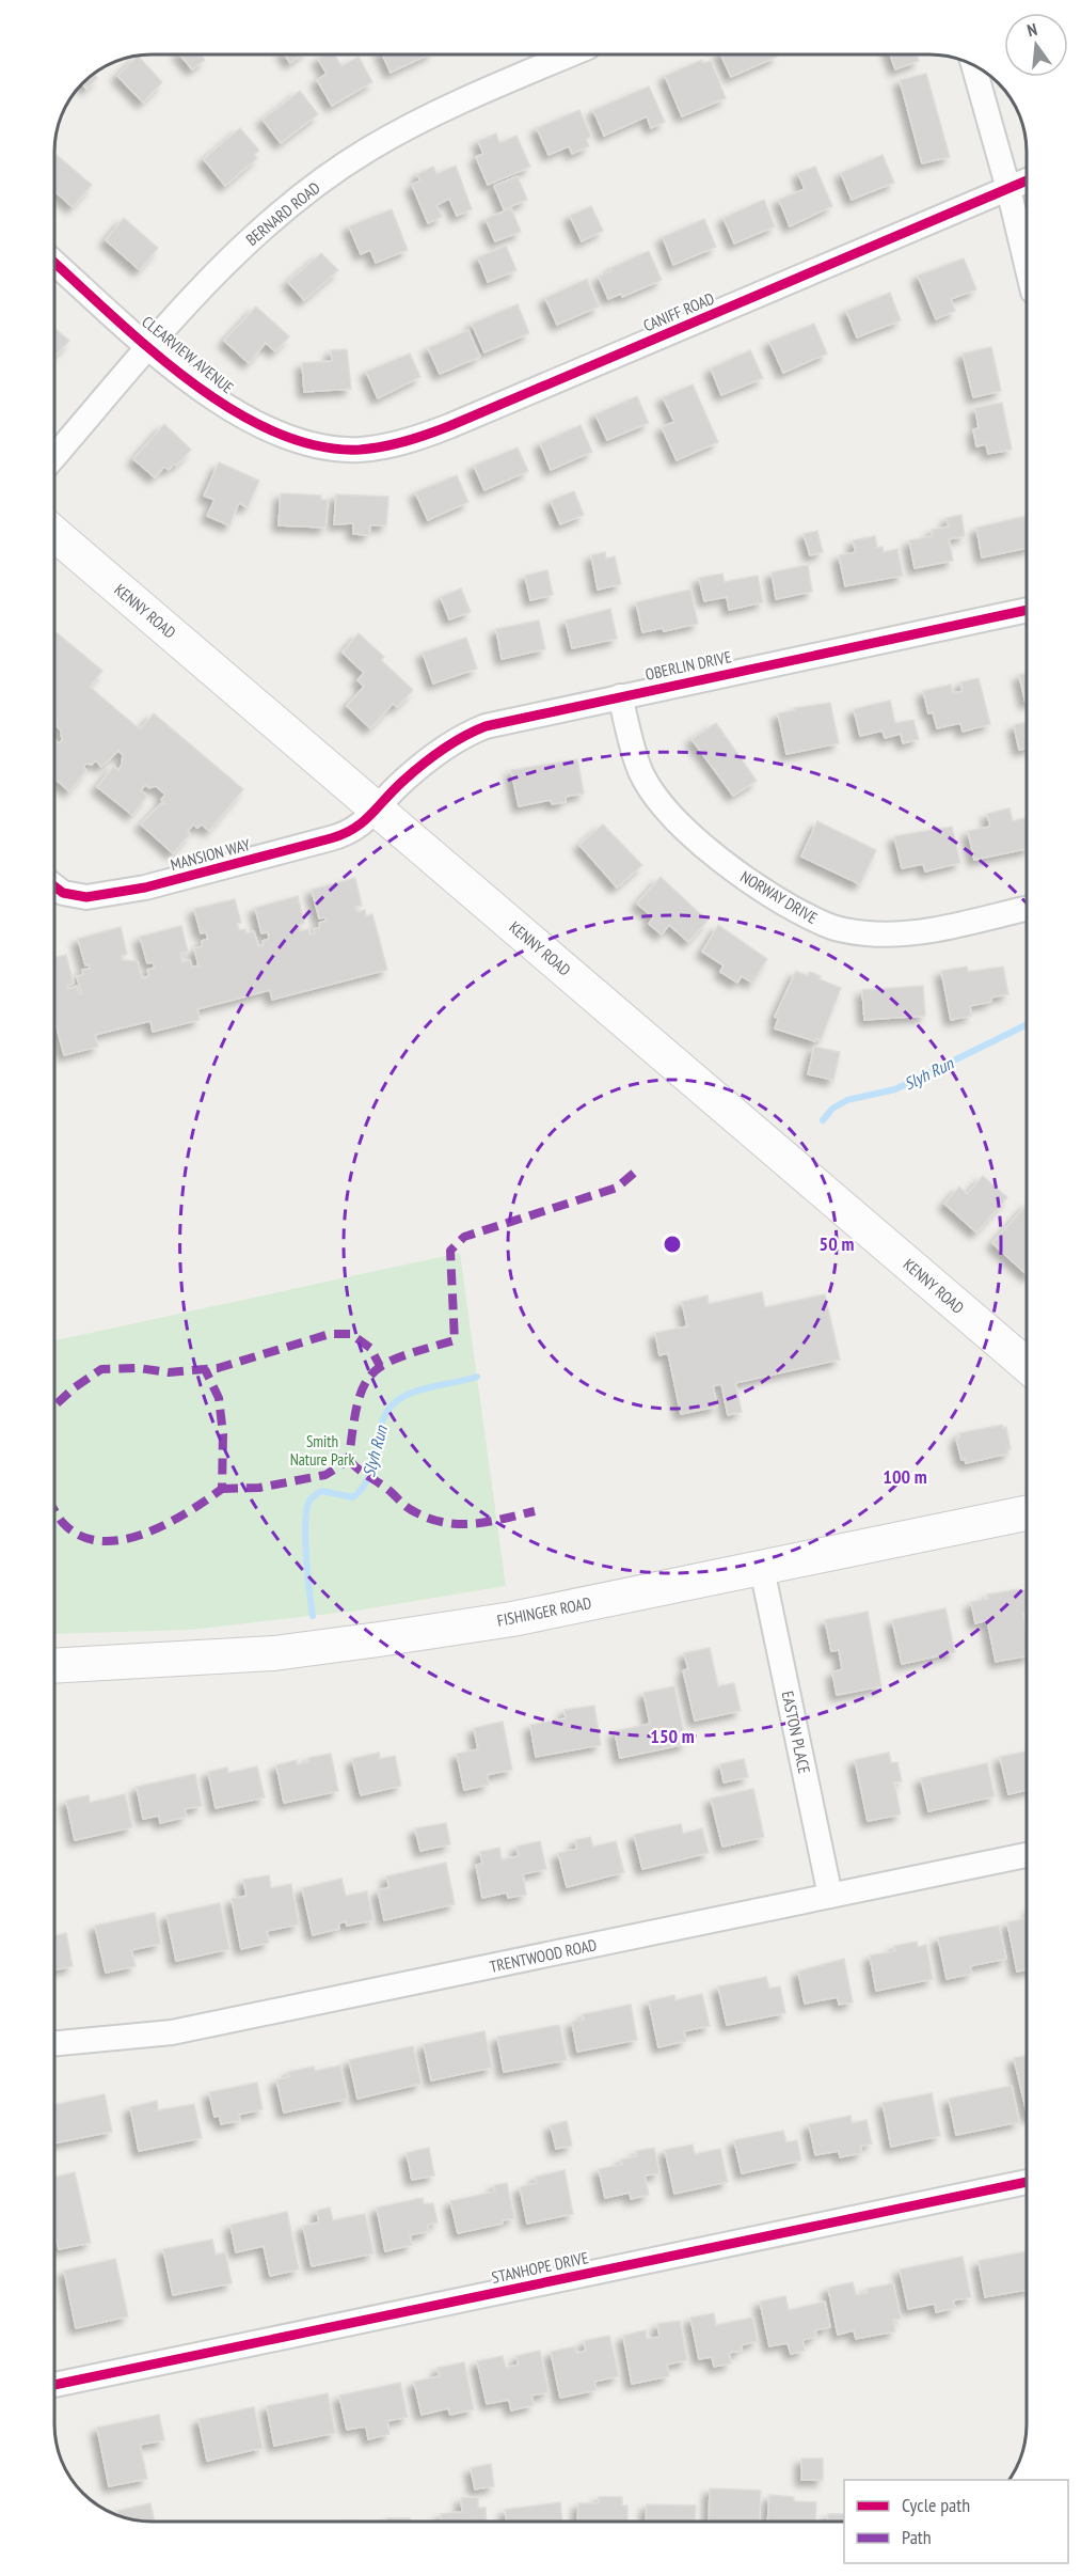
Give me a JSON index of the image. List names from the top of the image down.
{
  "streets": {
    "main road": ["KENNY ROAD", "FISHINGER ROAD"],
    "street": [
      "BERNARD ROAD",
      "CANIFF ROAD",
      "CLEARVIEW AVENUE",
      "OBERLIN DRIVE",
      "MANSION WAY",
      "NORWAY DRIVE",
      "EASTON PLACE",
      "TRENTWOOD ROAD",
      "STANHOPE DRIVE"
    ]
  },
  "crossings": [
    ["BERNARD ROAD", "CLEARVIEW AVENUE"],
    ["CANIFF ROAD", "CLEARVIEW AVENUE"],
    ["KENNY ROAD", "OBERLIN DRIVE"],
    ["KENNY ROAD", "MANSION WAY"],
    ["OBERLIN DRIVE", "MANSION WAY"],
    ["OBERLIN DRIVE", "NORWAY DRIVE"],
    ["FISHINGER ROAD", "EASTON PLACE"],
    ["EASTON PLACE", "TRENTWOOD ROAD"]
  ],
  "water": ["Slyh Run"],
  "parks": ["Smith Nature Park"],
  "legend": ["Cycle path", "Path"],
  "north": "top",
  "rings": ["50 m", "100 m", "150 m"]
}
